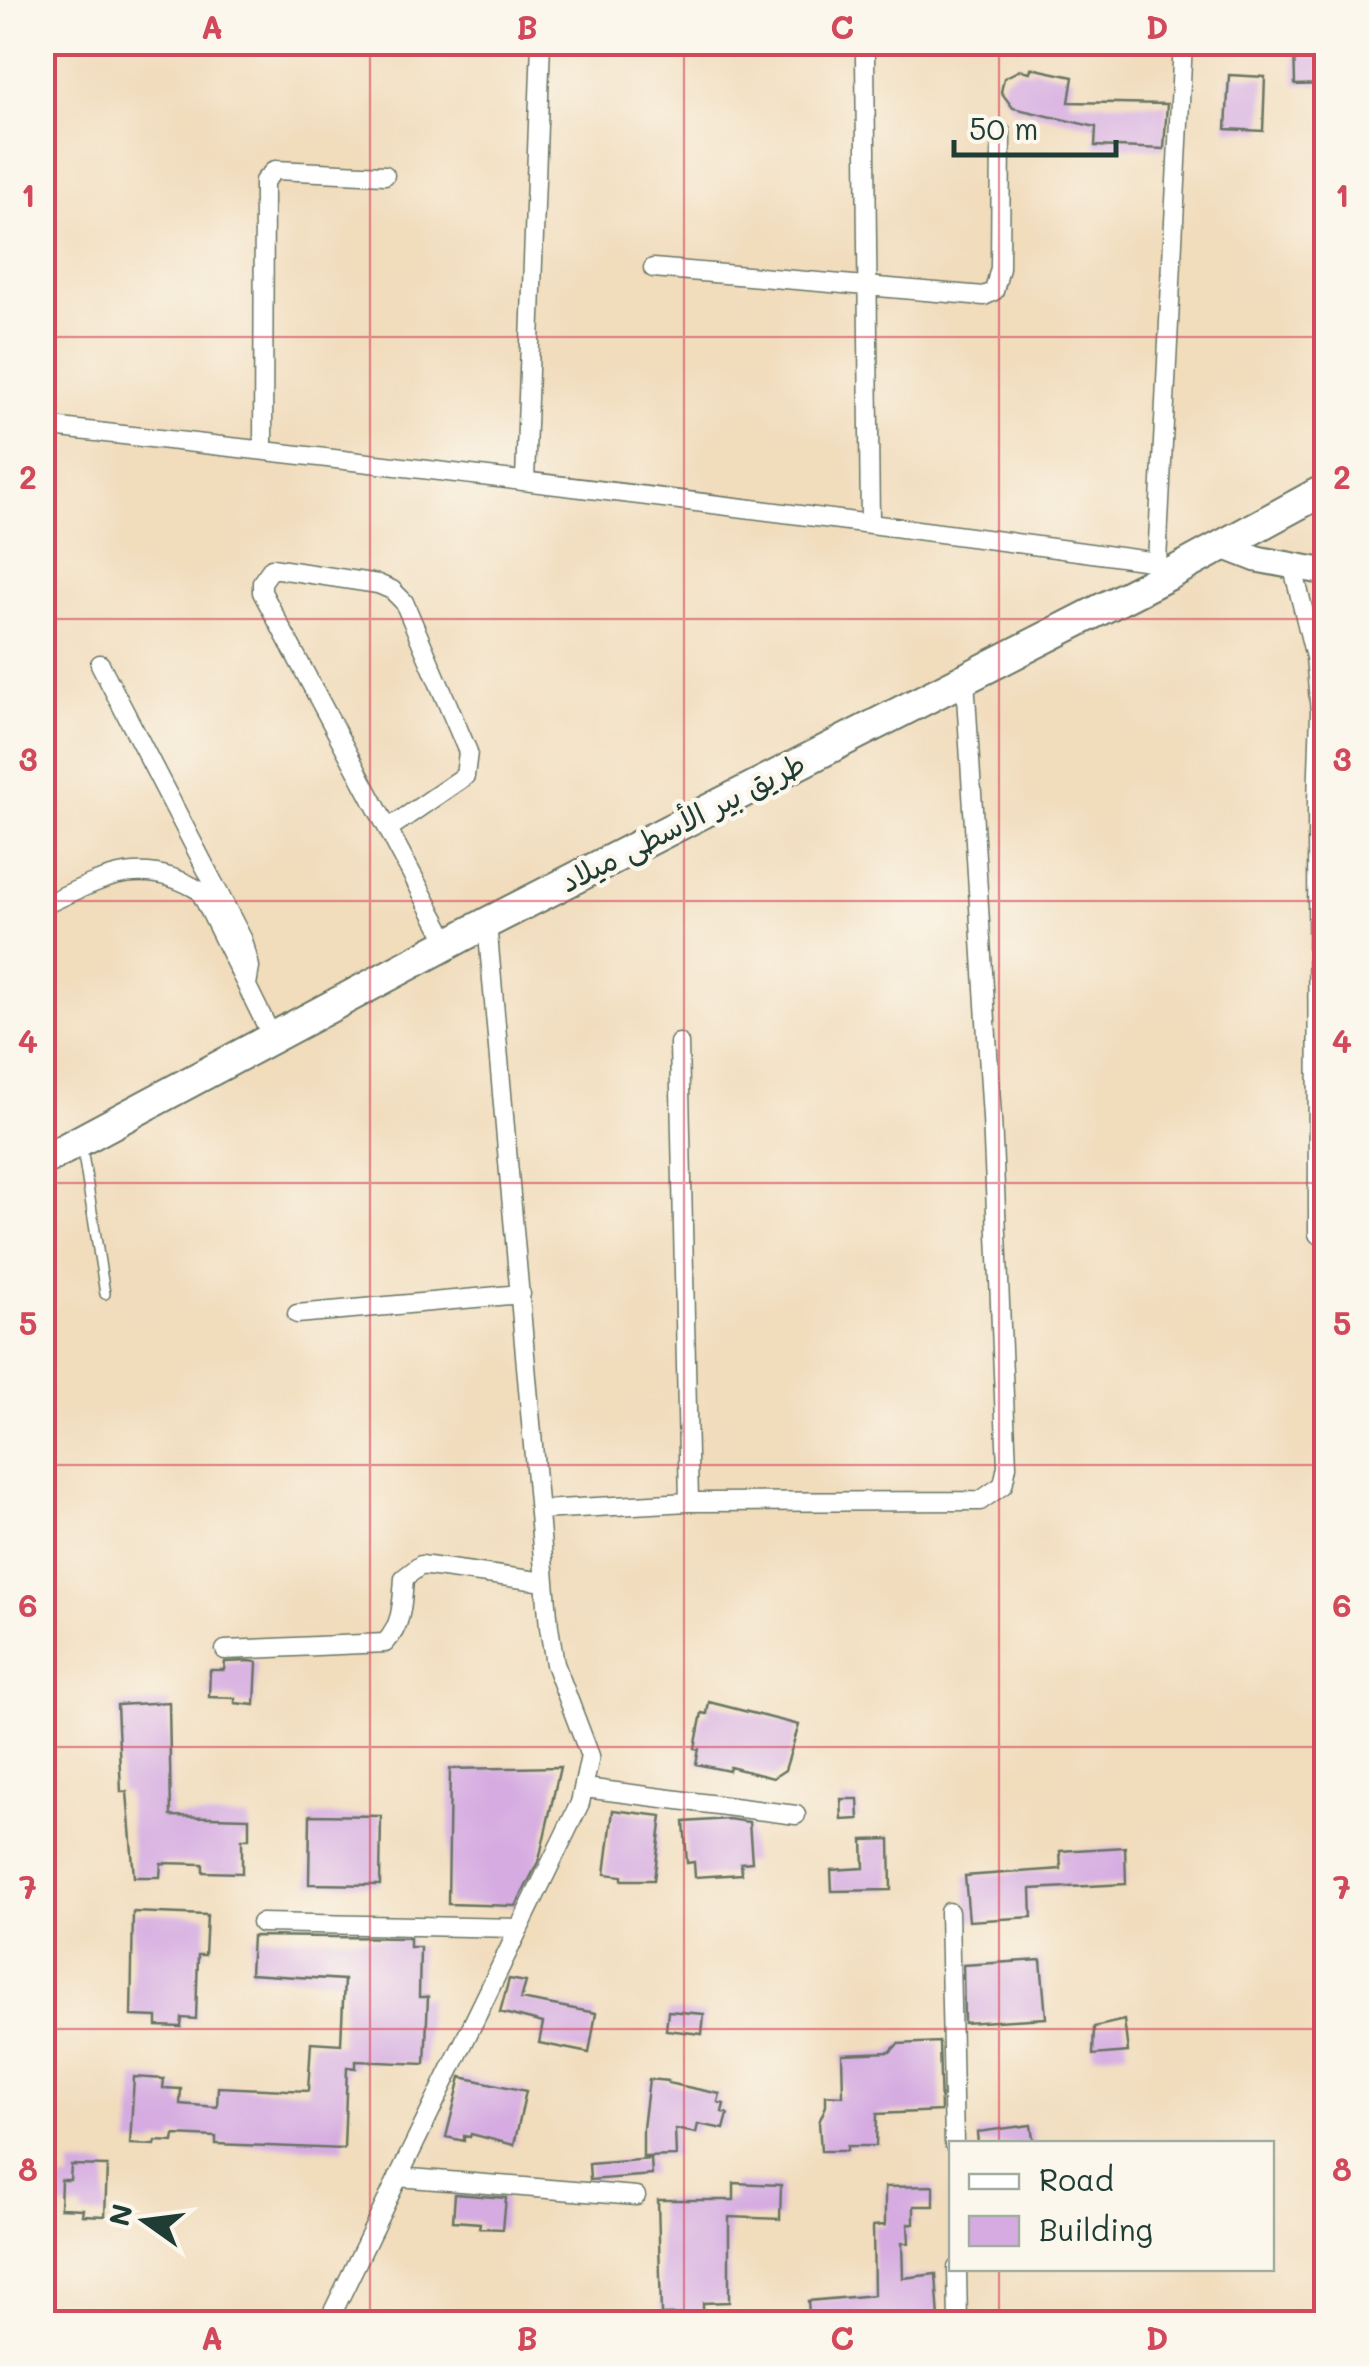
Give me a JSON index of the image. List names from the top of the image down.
{
  "streets": {
    "main road": ["طريق بير الأسطى ميلاد"]
  },
  "legend": ["Road", "Building"],
  "scale_bar": "50 m",
  "north": "left",
  "grid": {
    "columns": [
      "A",
      "B",
      "C",
      "D"
    ],
    "rows": [
      "1",
      "2",
      "3",
      "4",
      "5",
      "6",
      "7",
      "8"
    ]
  }
}
